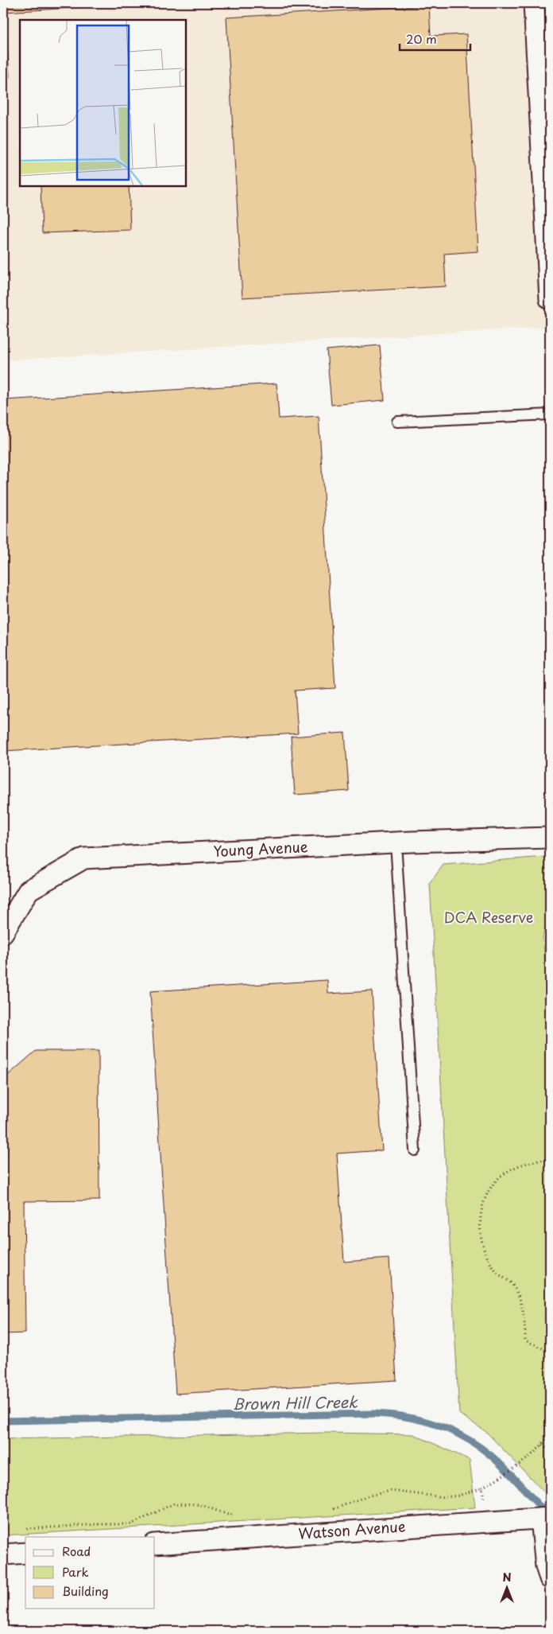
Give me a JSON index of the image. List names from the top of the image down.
{
  "streets": {
    "street": ["Young Avenue", "Watson Avenue"]
  },
  "water": ["Brown Hill Creek"],
  "parks": ["DCA Reserve"],
  "legend": ["Road", "Park", "Building"],
  "scale_bar": "20 m",
  "north": "top"
}
